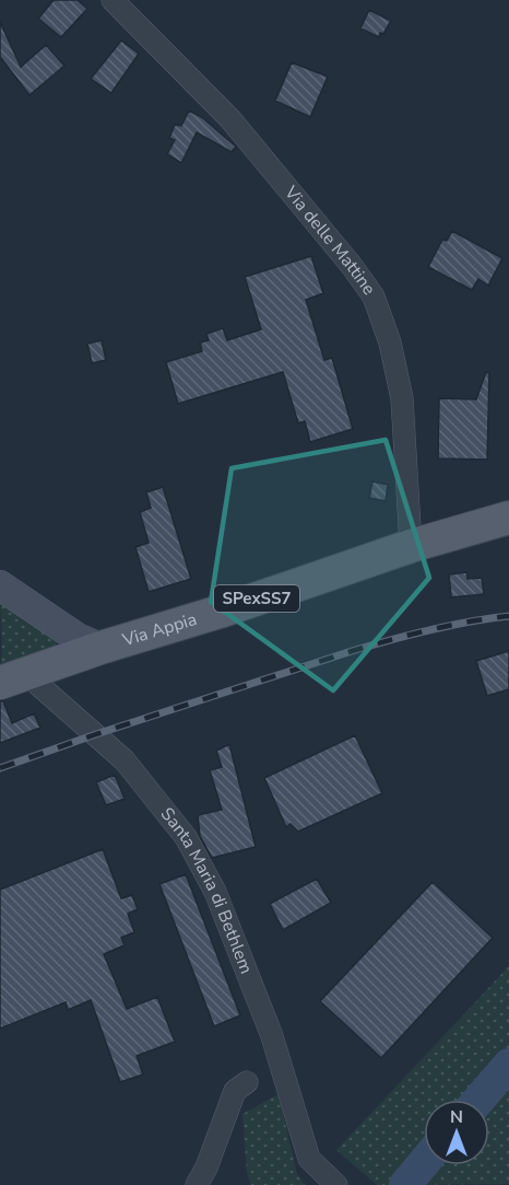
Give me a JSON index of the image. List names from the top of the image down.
{
  "streets": {
    "main road": ["SPexSS7", "Via Appia"],
    "street": ["Via delle Mattine", "Santa Maria di Bethlem"]
  },
  "crossings": [
    ["Via delle Mattine", "Via Appia"],
    ["Via Appia", "Santa Maria di Bethlem"]
  ],
  "north": "top"
}
